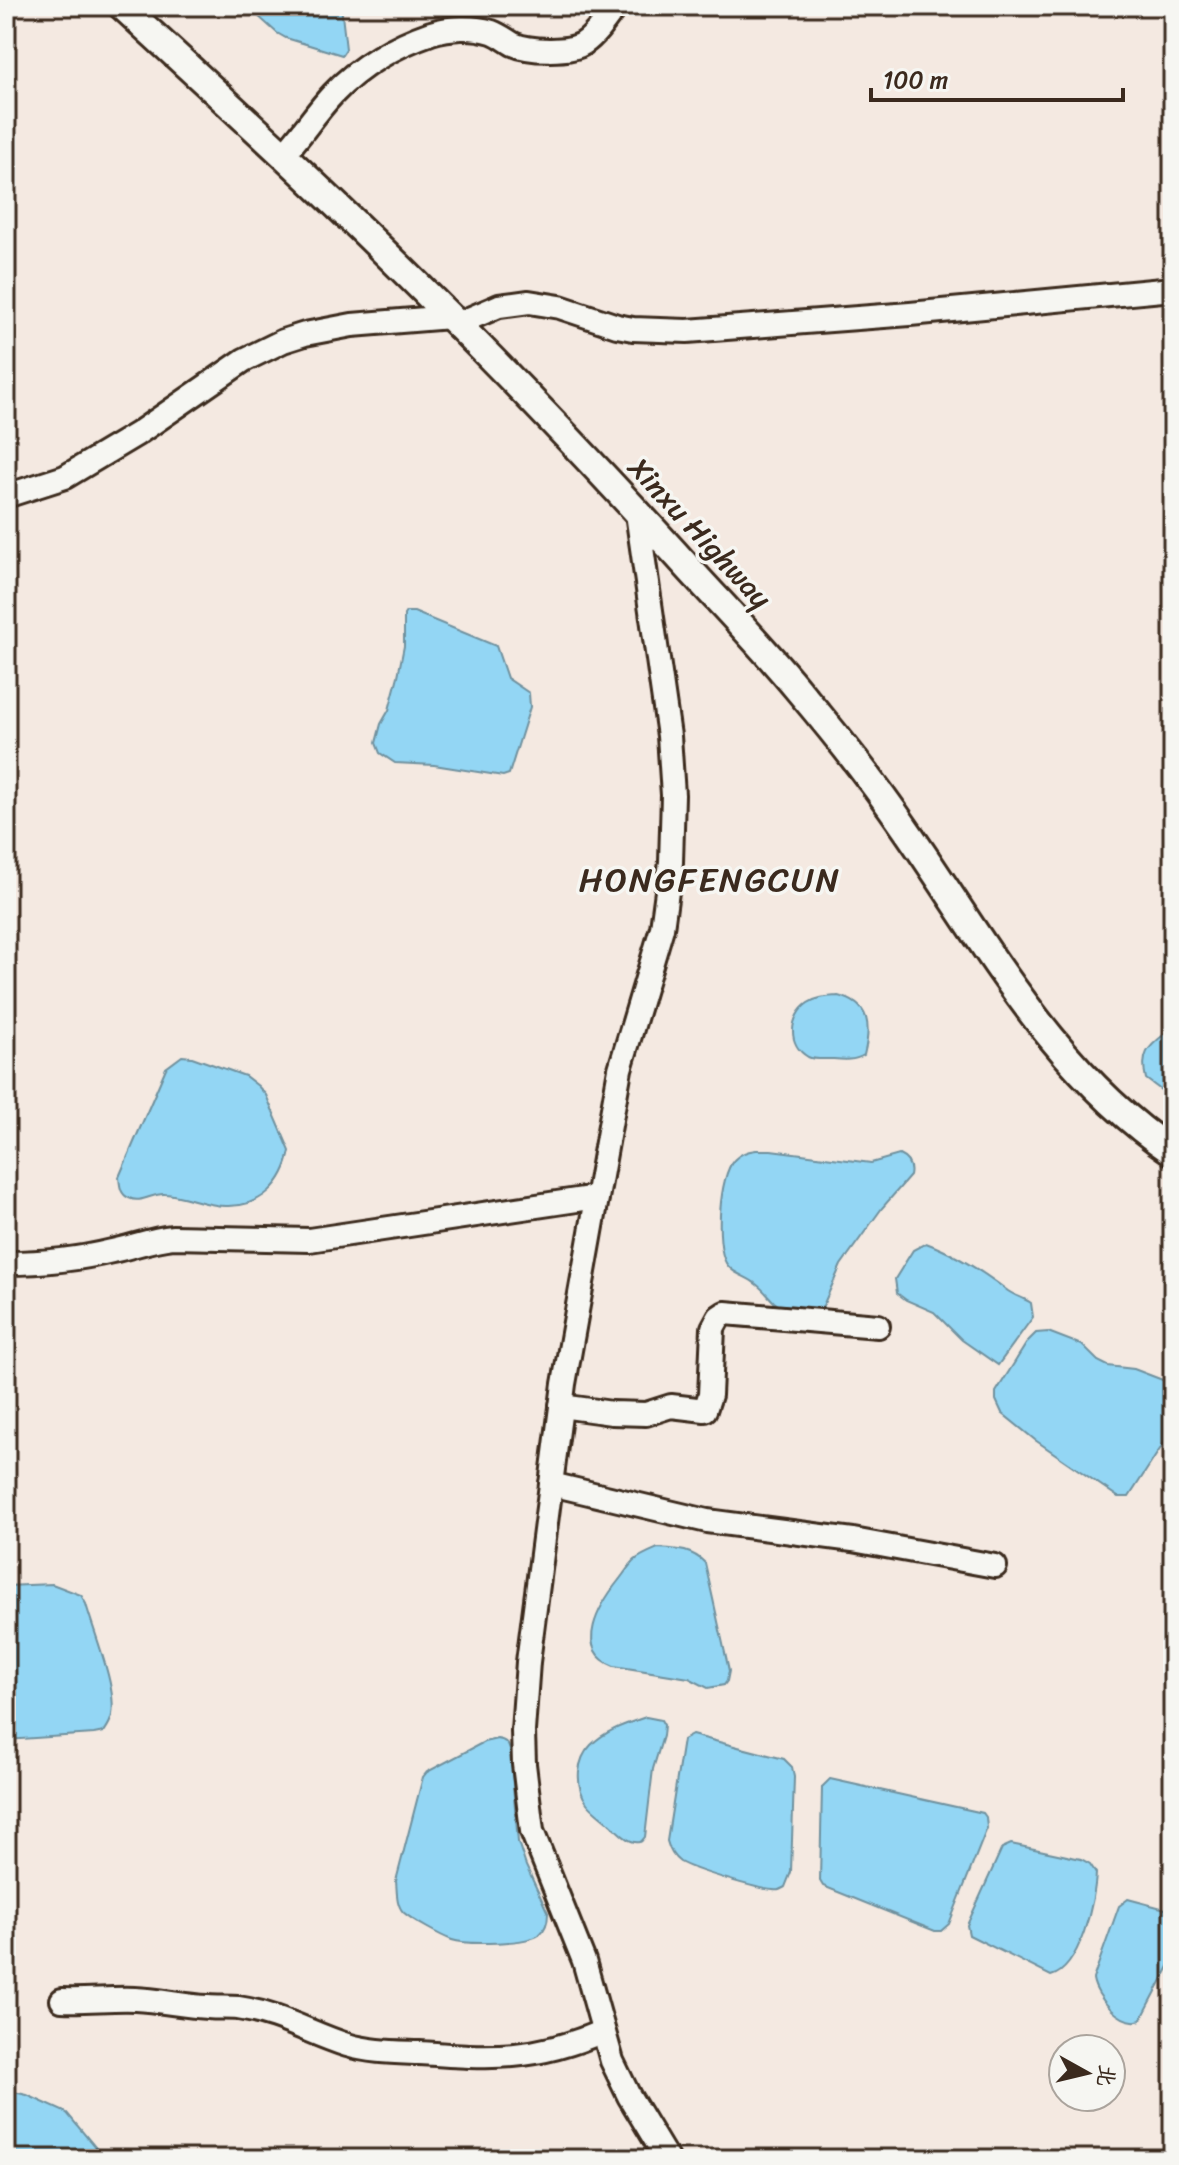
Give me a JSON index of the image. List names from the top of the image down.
{
  "streets": {
    "main road": ["Xinxu Highway"]
  },
  "districts": ["HONGFENGCUN"],
  "scale_bar": "100 m",
  "north": "right"
}
